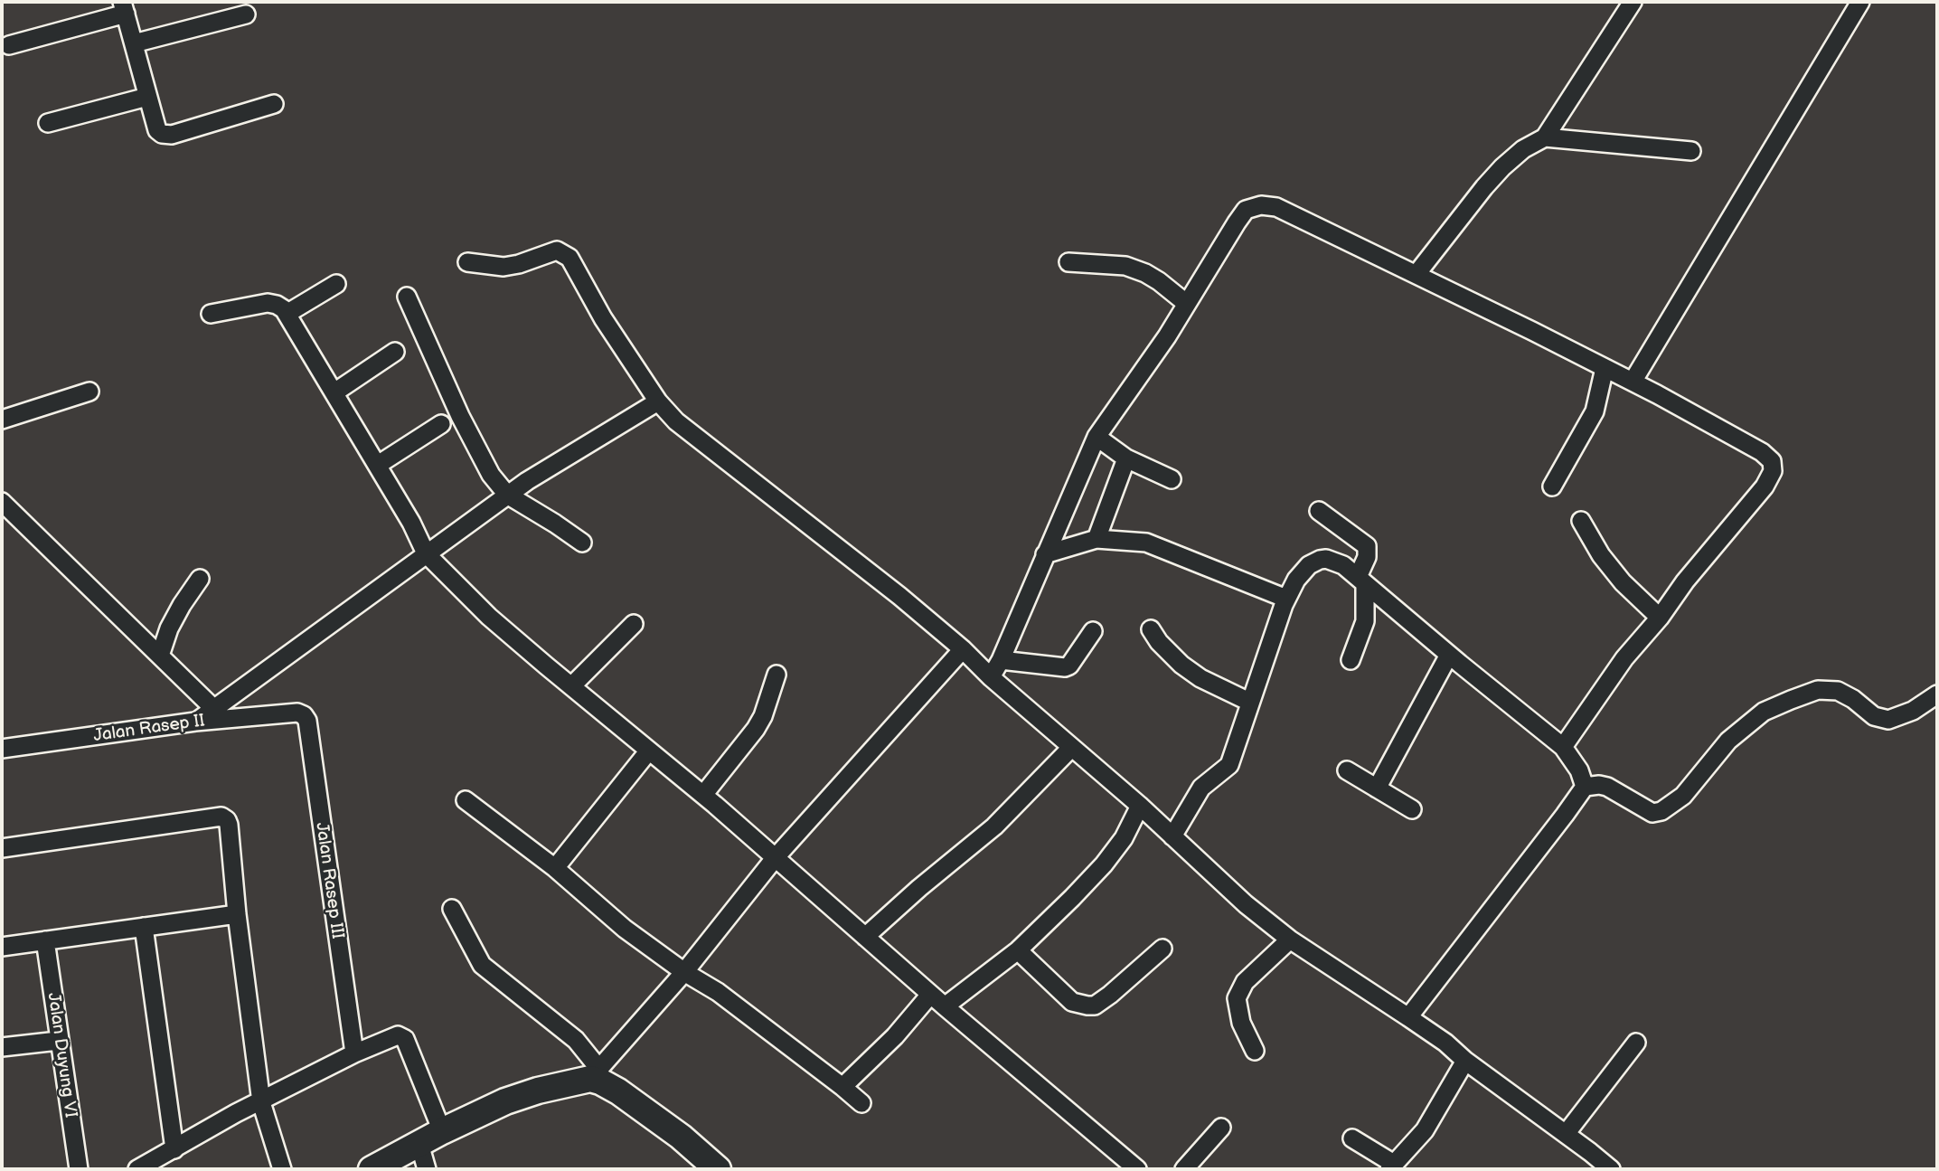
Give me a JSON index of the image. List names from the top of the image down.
{
  "streets": {
    "street": ["Jalan Rasep II", "Jalan Rasep III", "Jalan Duyung VI"]
  },
  "crossings": [
    ["Jalan Rasep II", "Jalan Rasep III"]
  ]
}
